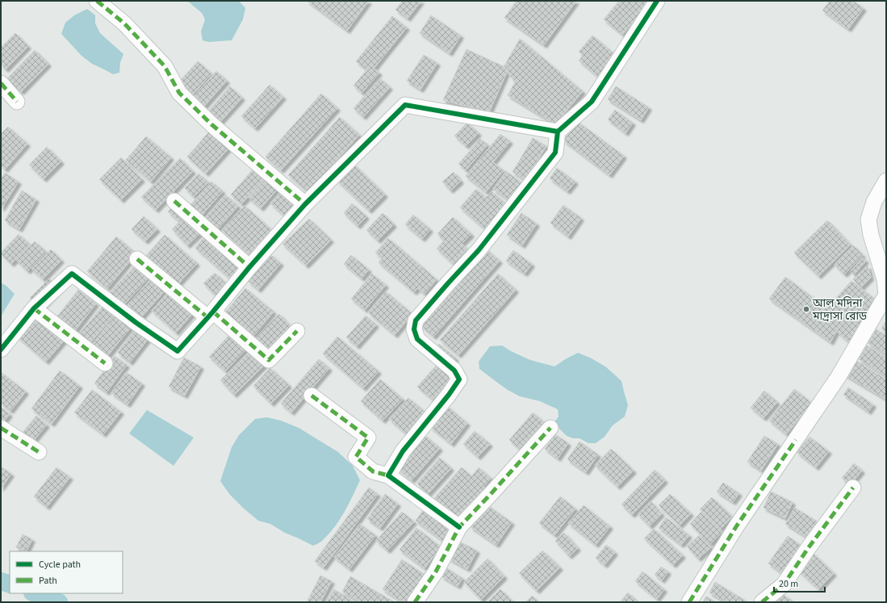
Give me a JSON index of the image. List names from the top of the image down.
{
  "places": ["আল মদিনা মাদ্রাসা রোড"],
  "legend": ["Cycle path", "Path"],
  "scale_bar": "20 m"
}
